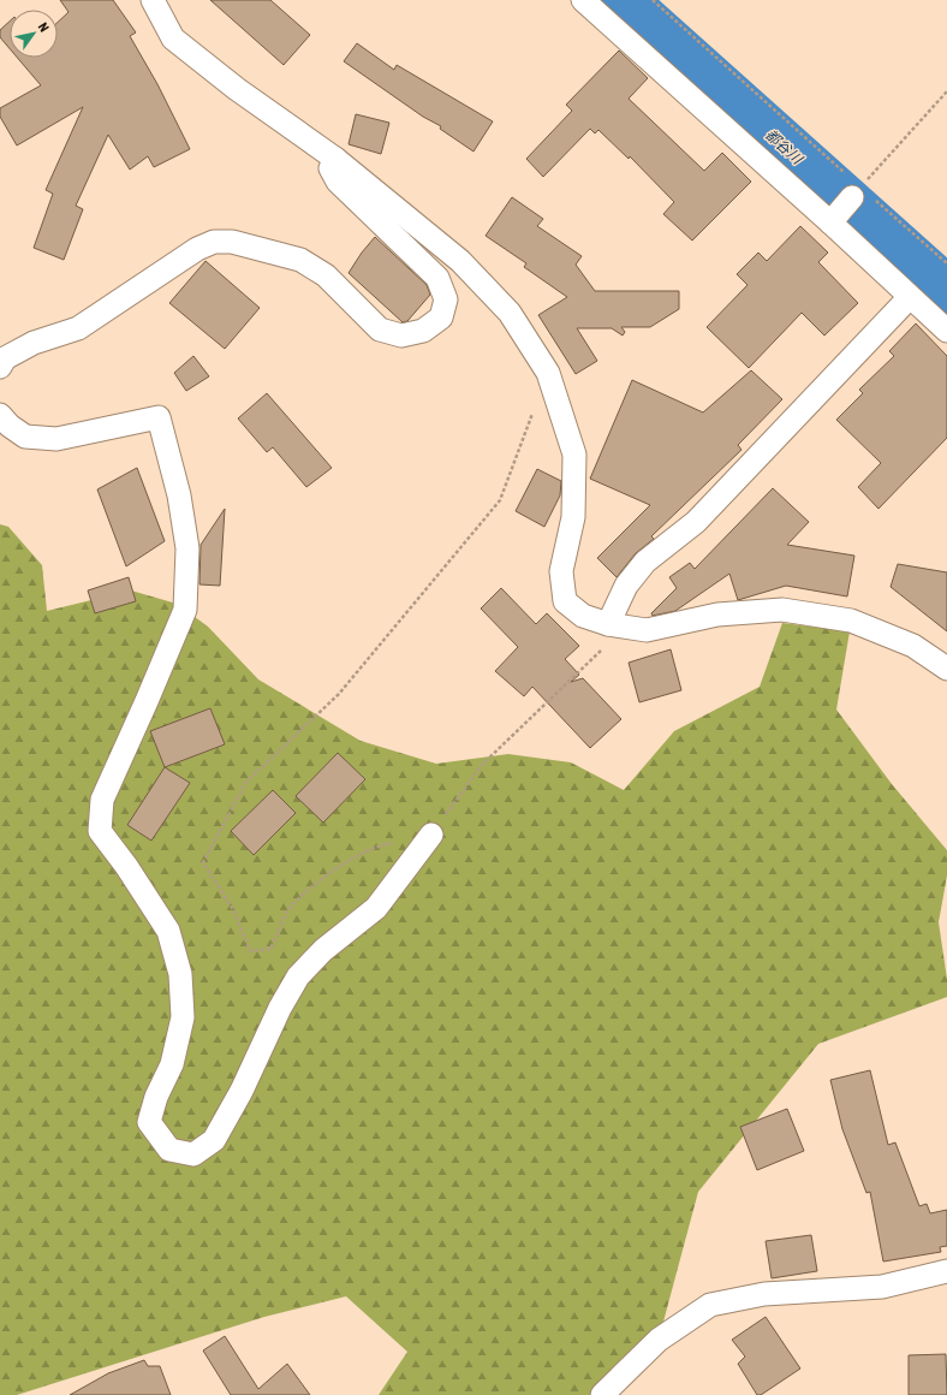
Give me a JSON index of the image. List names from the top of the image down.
{
  "water": ["都谷川"],
  "north": "top right"
}
